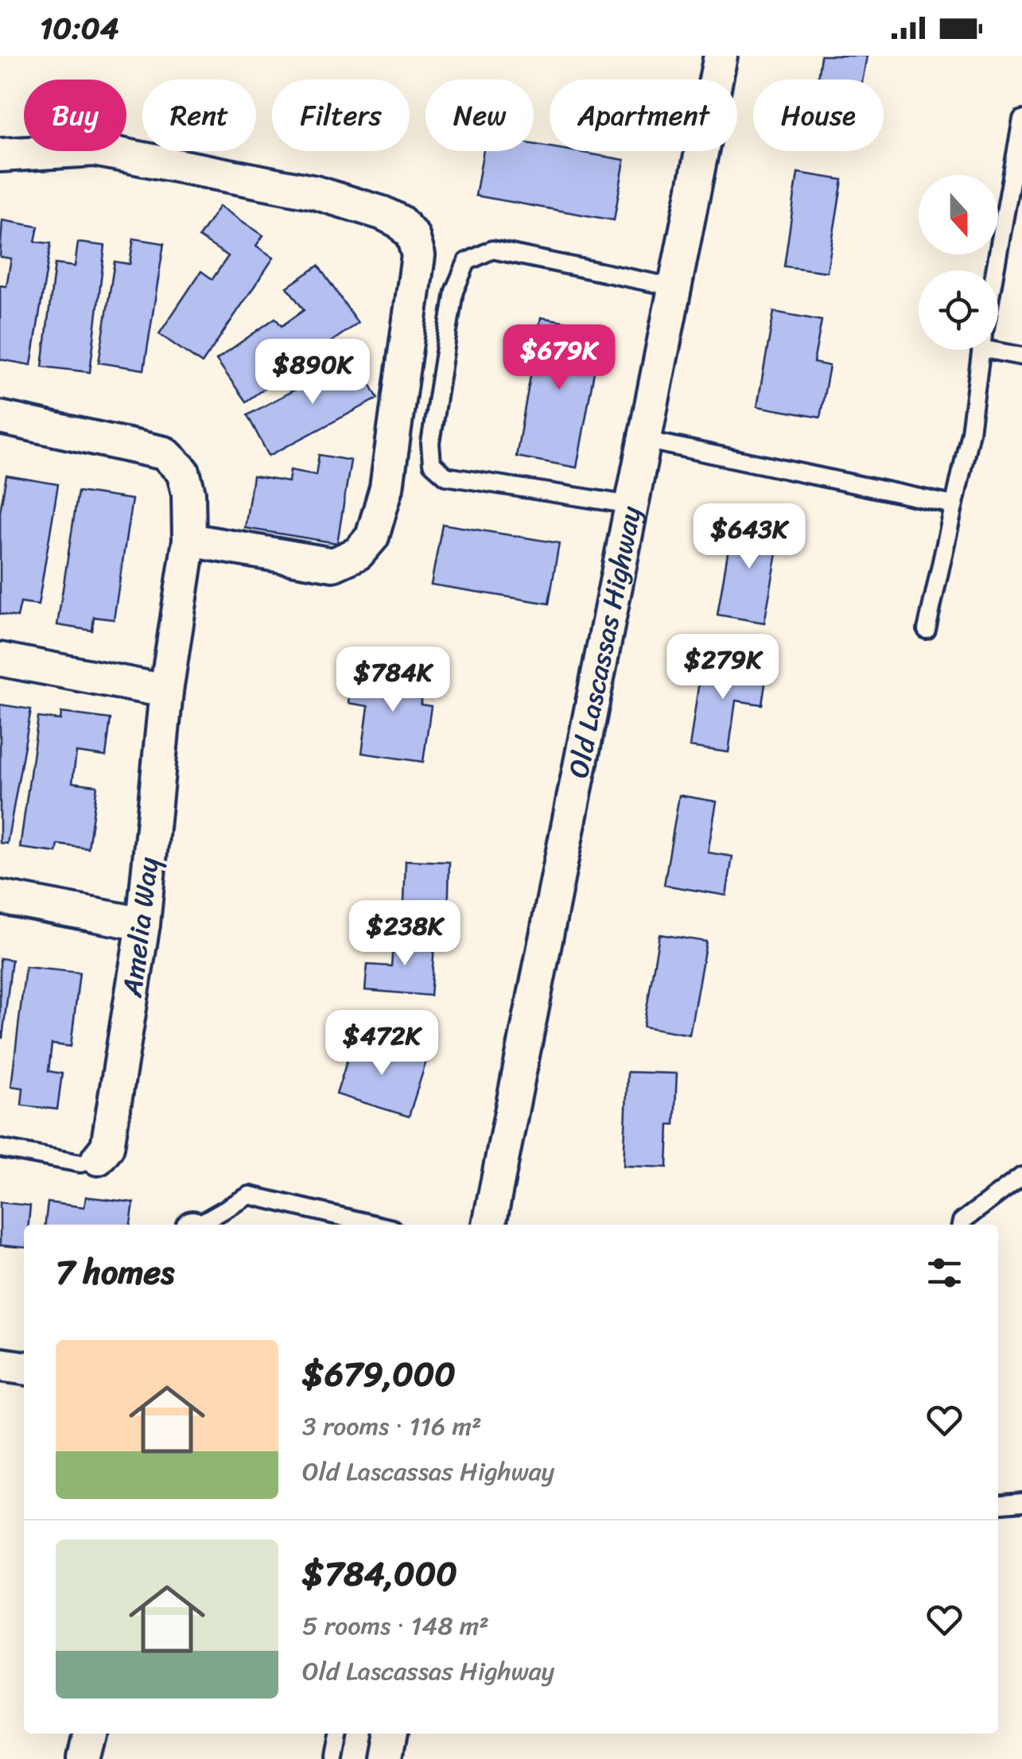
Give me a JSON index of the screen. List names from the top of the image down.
{
  "streets": {
    "street": ["Old Lascassas Highway", "Amelia Way"]
  },
  "north": "bottom",
  "page": {
    "status": "10:04",
    "chip": [
      "Buy",
      "Rent",
      "Filters",
      "New",
      "Apartment",
      "House"
    ],
    "price": [
      "$679K",
      "$890K",
      "$643K",
      "$279K",
      "$784K",
      "$238K",
      "$472K"
    ],
    "heading": "7 homes",
    "list": [
      {
        "name": "$679,000",
        "note": "3 rooms · 116 m² · Old Lascassas Highway"
      },
      {
        "name": "$784,000",
        "note": "5 rooms · 148 m² · Old Lascassas Highway"
      }
    ]
  }
}
